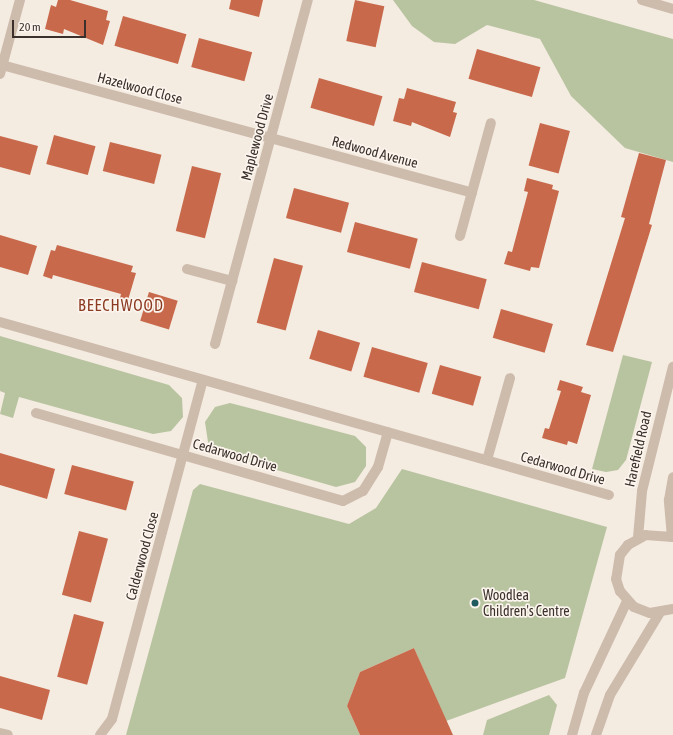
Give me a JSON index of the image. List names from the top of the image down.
{
  "streets": {
    "street": [
      "Hazelwood Close",
      "Maplewood Drive",
      "Redwood Avenue",
      "Harefield Road",
      "Cedarwood Drive",
      "Calderwood Close"
    ]
  },
  "crossings": [
    ["Hazelwood Close", "Maplewood Drive"],
    ["Hazelwood Close", "Redwood Avenue"],
    ["Maplewood Drive", "Redwood Avenue"],
    ["Cedarwood Drive", "Calderwood Close"]
  ],
  "districts": ["BEECHWOOD"],
  "places": ["Woodlea Children's Centre"],
  "scale_bar": "20 m"
}
